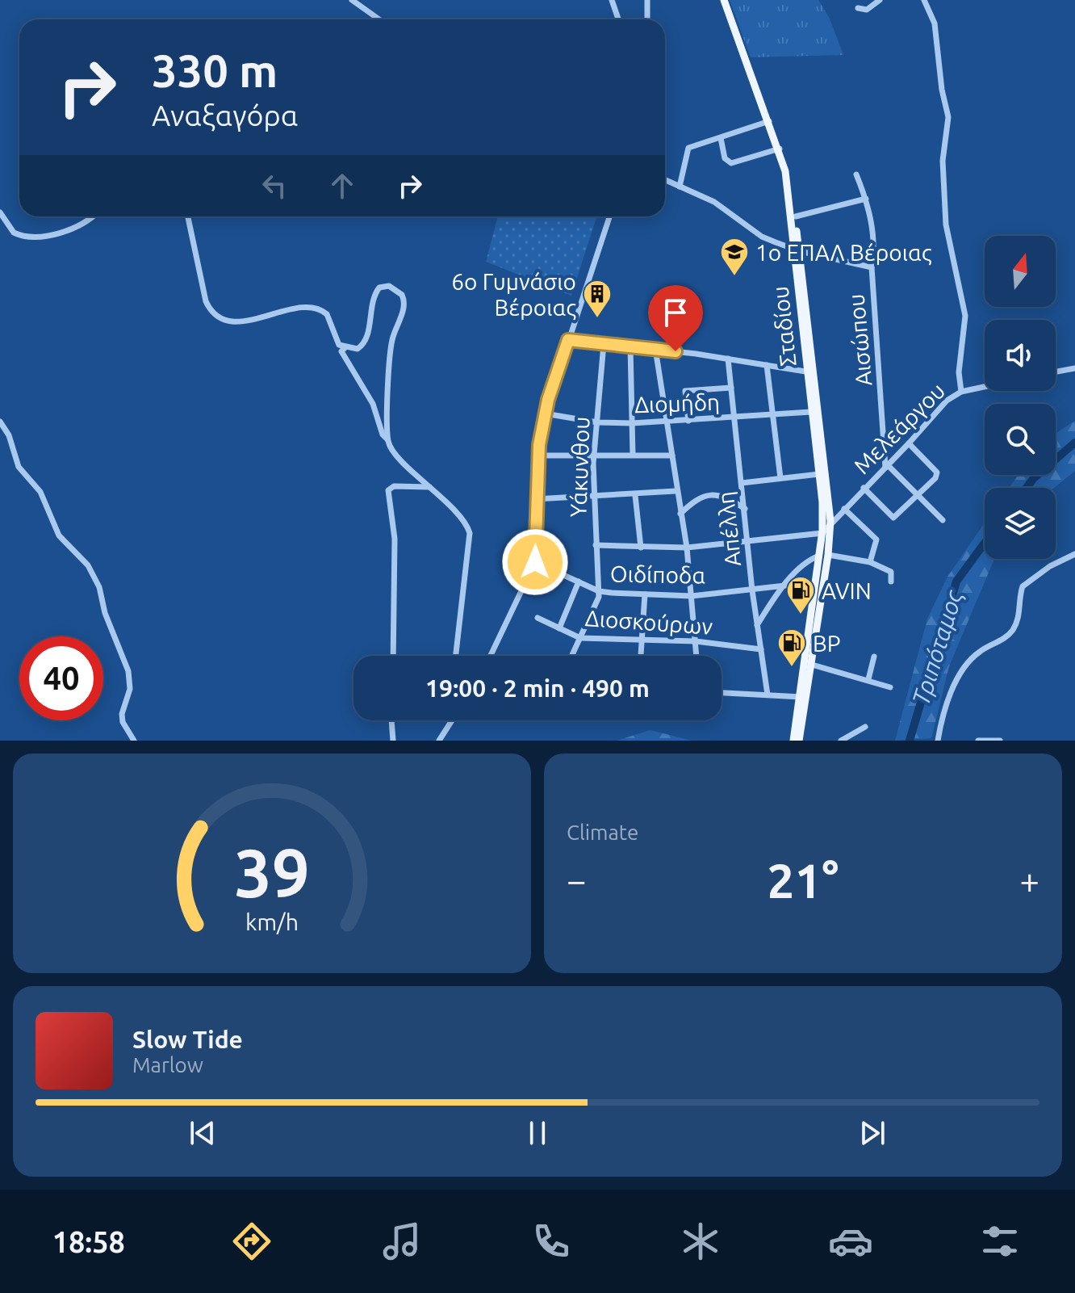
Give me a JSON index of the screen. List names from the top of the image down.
{
  "streets": {
    "main road": ["Σταδίου"],
    "street": [
      "Αισώπου",
      "Διομήδη",
      "Μελεάργου",
      "Υάκυνθου",
      "Απέλλη",
      "Οιδίποδα",
      "Διοσκούρων"
    ]
  },
  "crossings": [
    ["Σταδίου", "Διομήδη"],
    ["Σταδίου", "Μελεάργου"],
    ["Αισώπου", "Μελεάργου"],
    ["Διομήδη", "Υάκυνθου"],
    ["Διομήδη", "Απέλλη"],
    ["Υάκυνθου", "Οιδίποδα"],
    ["Απέλλη", "Οιδίποδα"],
    ["Απέλλη", "Διοσκούρων"]
  ],
  "water": ["Τριπόταμος"],
  "places": {
    "school or university": ["1ο ΕΠΑΛ Βέροιας"],
    "building": ["6ο Γυμνάσιο Βέροιας"],
    "fuel station": ["AVIN", "BP"]
  },
  "north": "top",
  "page": {
    "turn": ["330 m", "Αναξαγόρα"],
    "limit": "40",
    "trip": "19:00 · 2 min · 490 m",
    "tile": "Climate",
    "heat": ["−", "21°", "+"],
    "song": ["Slow Tide", "Marlow"],
    "tabs": "18:58",
    "gauge": ["39", "km/h"]
  }
}
